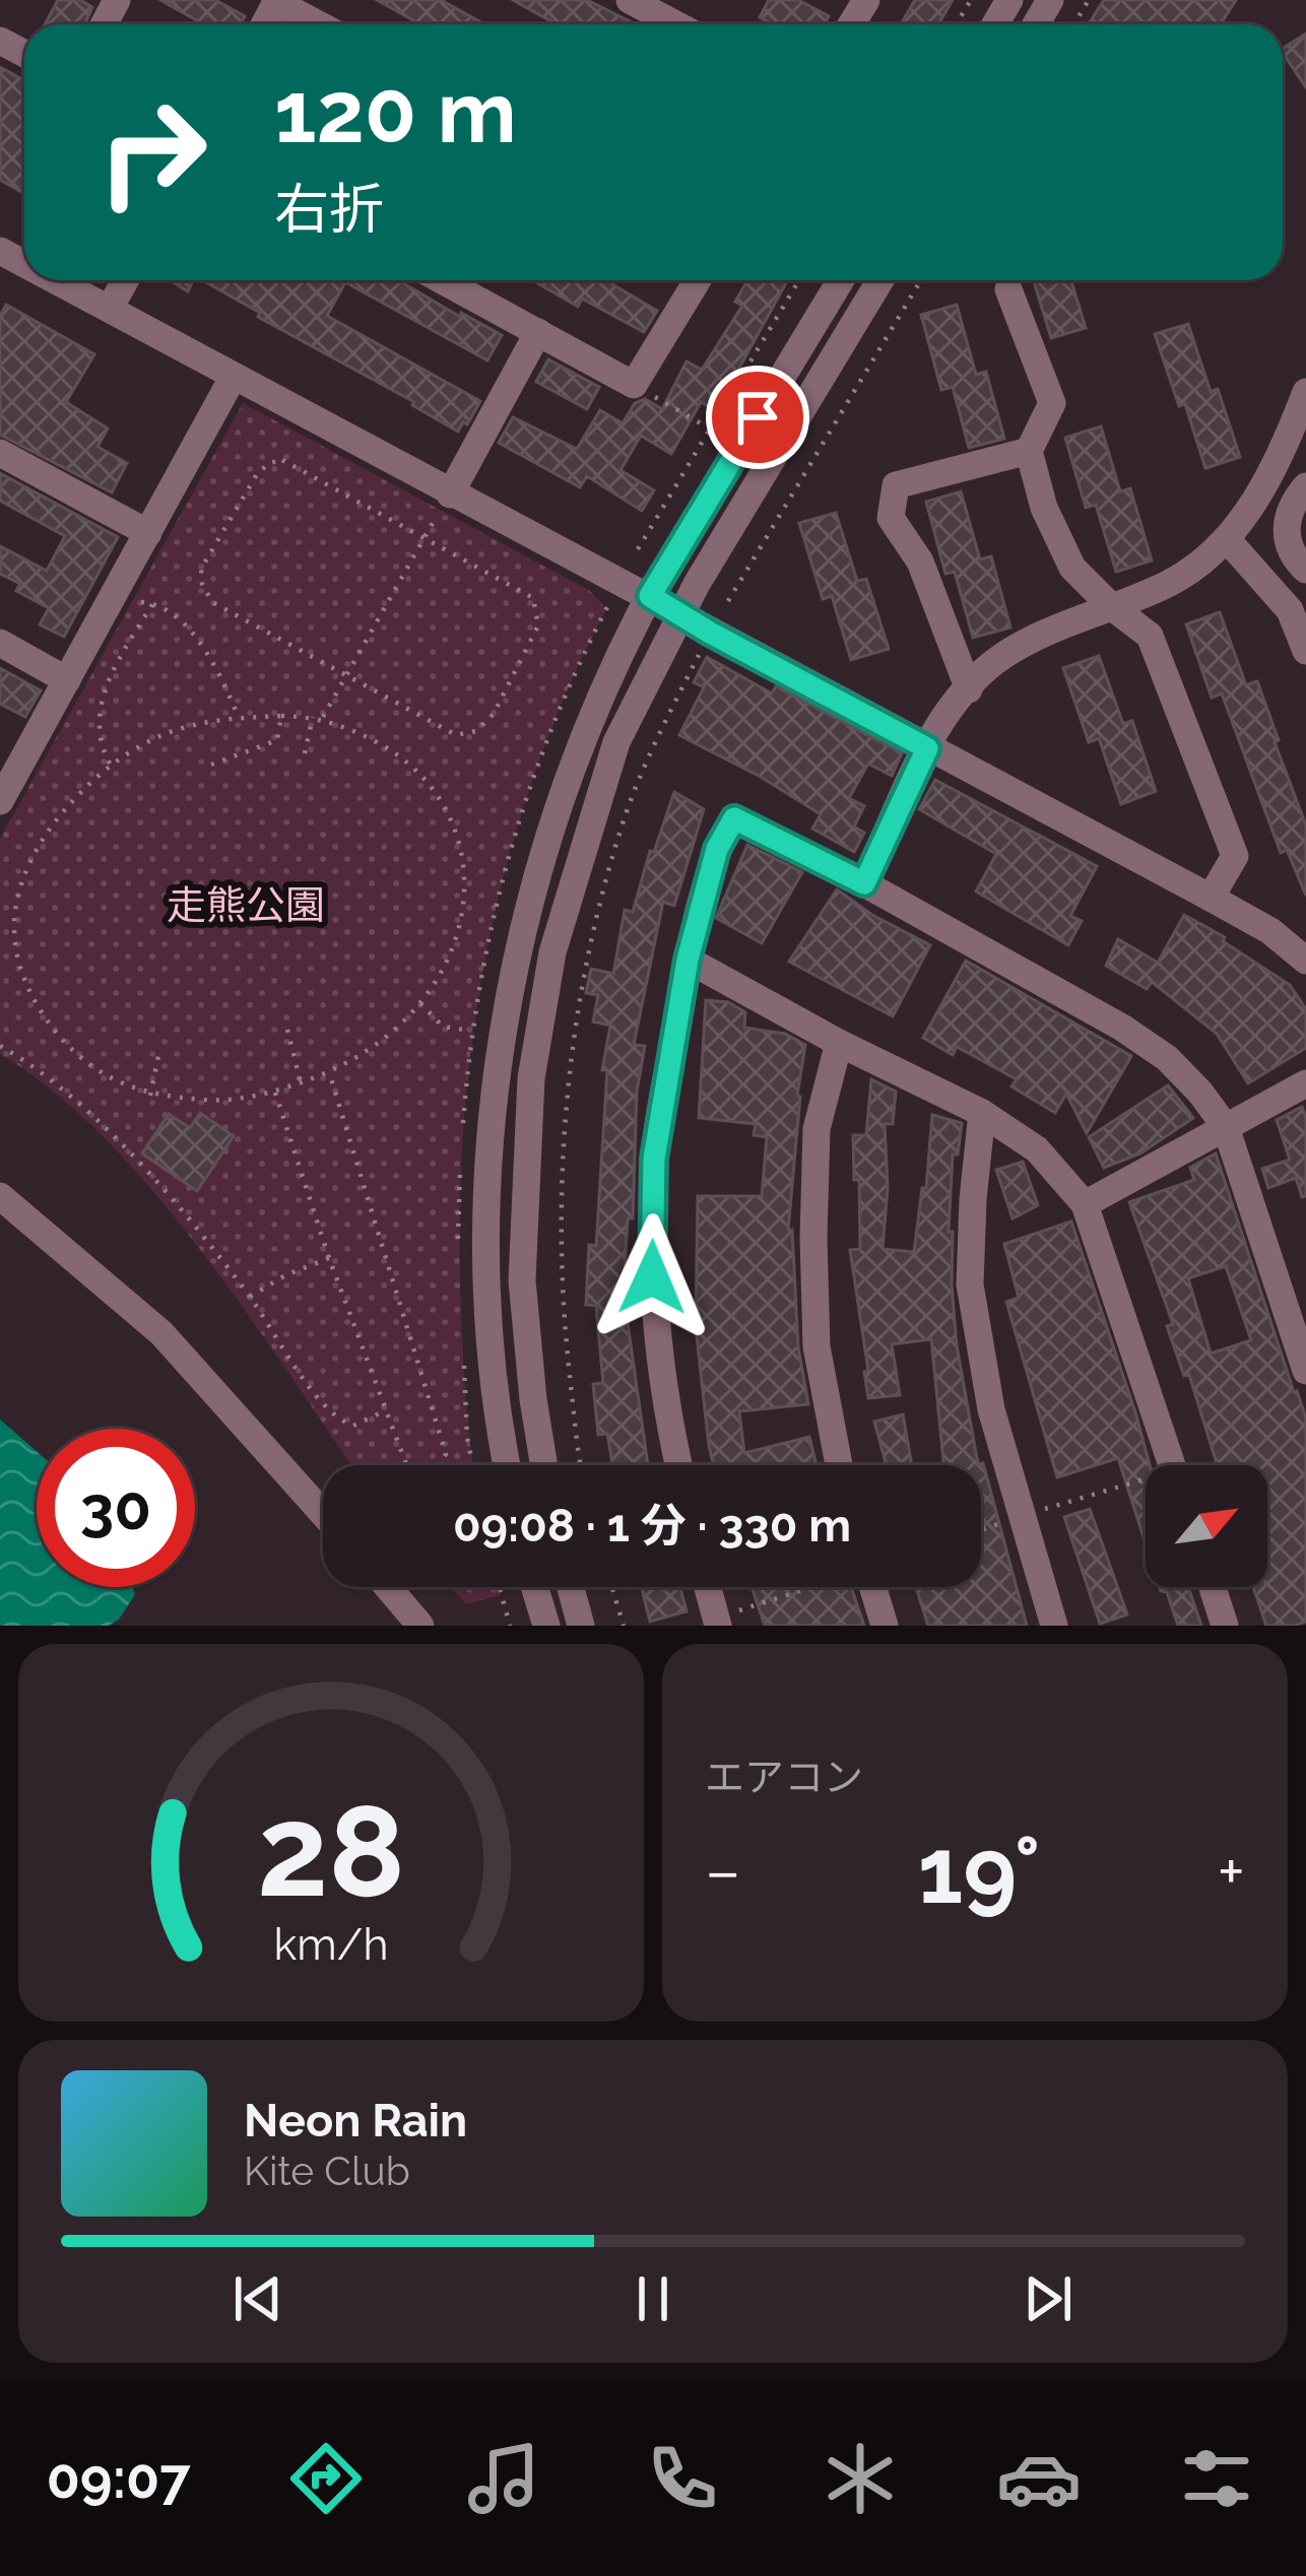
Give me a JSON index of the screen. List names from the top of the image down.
{
  "parks": ["走熊公園"],
  "north": "top right",
  "page": {
    "turn": ["120 m", "右折"],
    "limit": "30",
    "trip": "09:08 · 1 分 · 330 m",
    "tile": "エアコン",
    "heat": ["−", "19°", "+"],
    "song": ["Neon Rain", "Kite Club"],
    "tabs": "09:07",
    "gauge": ["28", "km/h"]
  }
}
